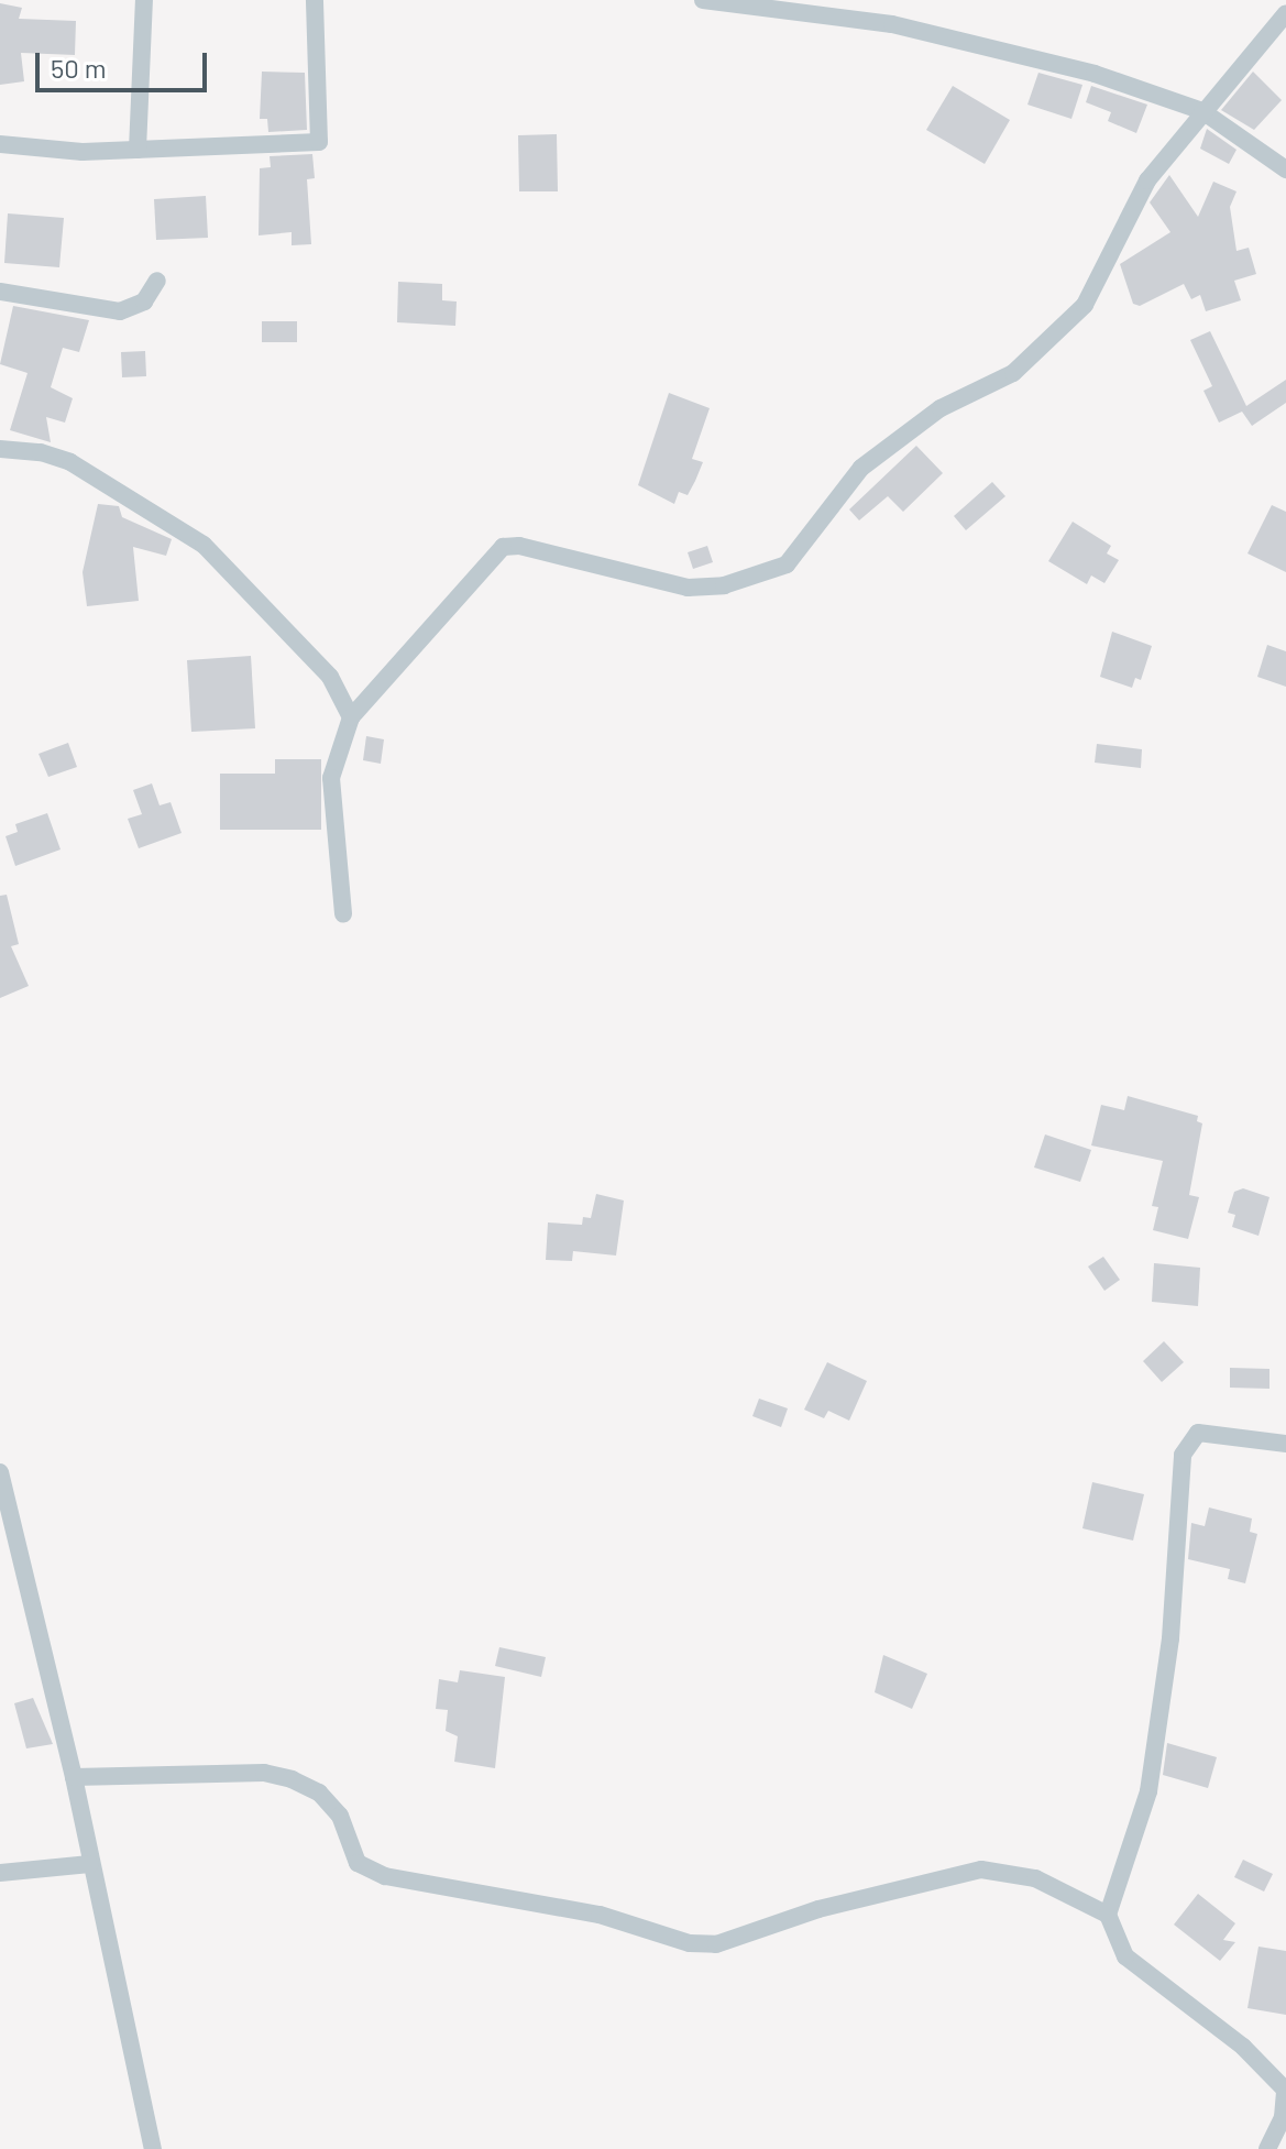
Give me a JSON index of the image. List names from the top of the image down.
{
  "scale_bar": "50 m"
}
